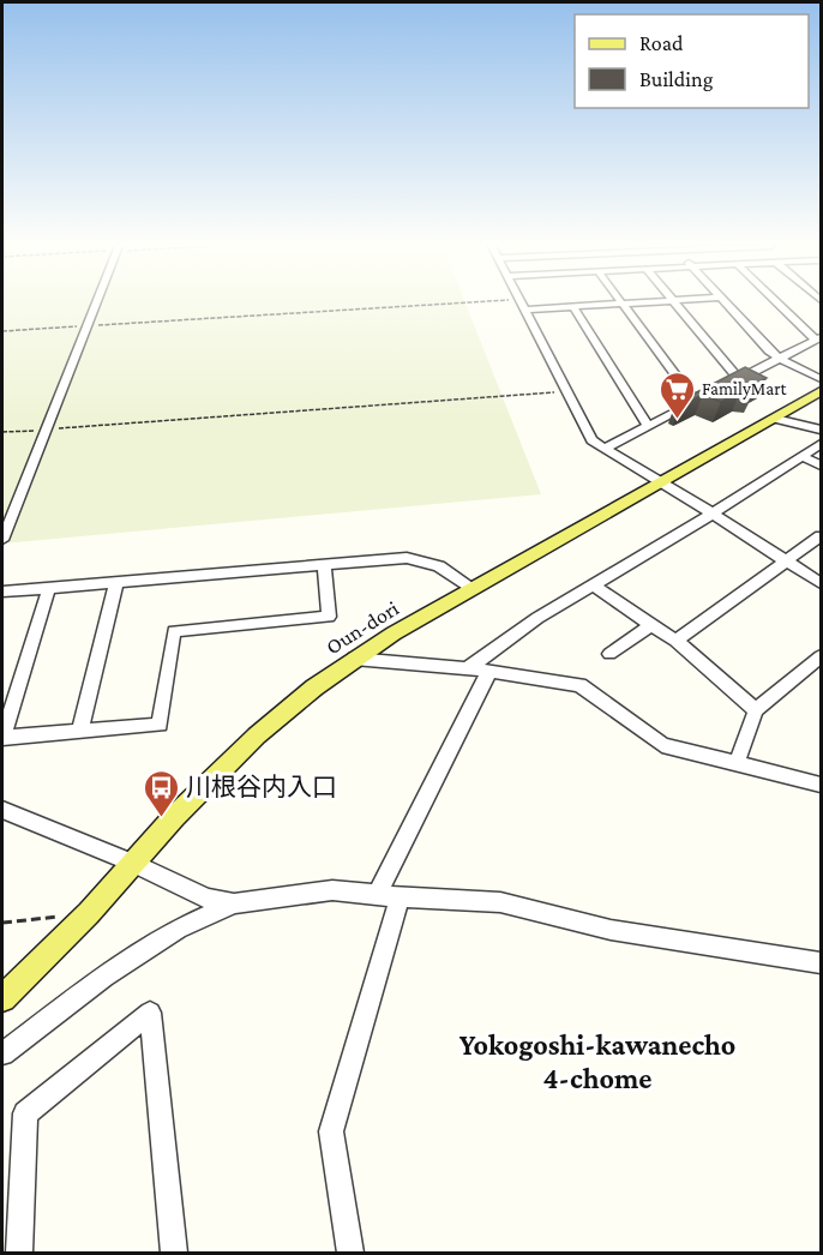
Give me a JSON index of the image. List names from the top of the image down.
{
  "streets": {
    "main road": ["Oun-dori"]
  },
  "districts": ["Yokogoshi-kawanecho 4-chome"],
  "places": {
    "supermarket": ["FamilyMart"],
    "bus stop": ["川根谷内入口"]
  },
  "legend": ["Road", "Building"]
}
